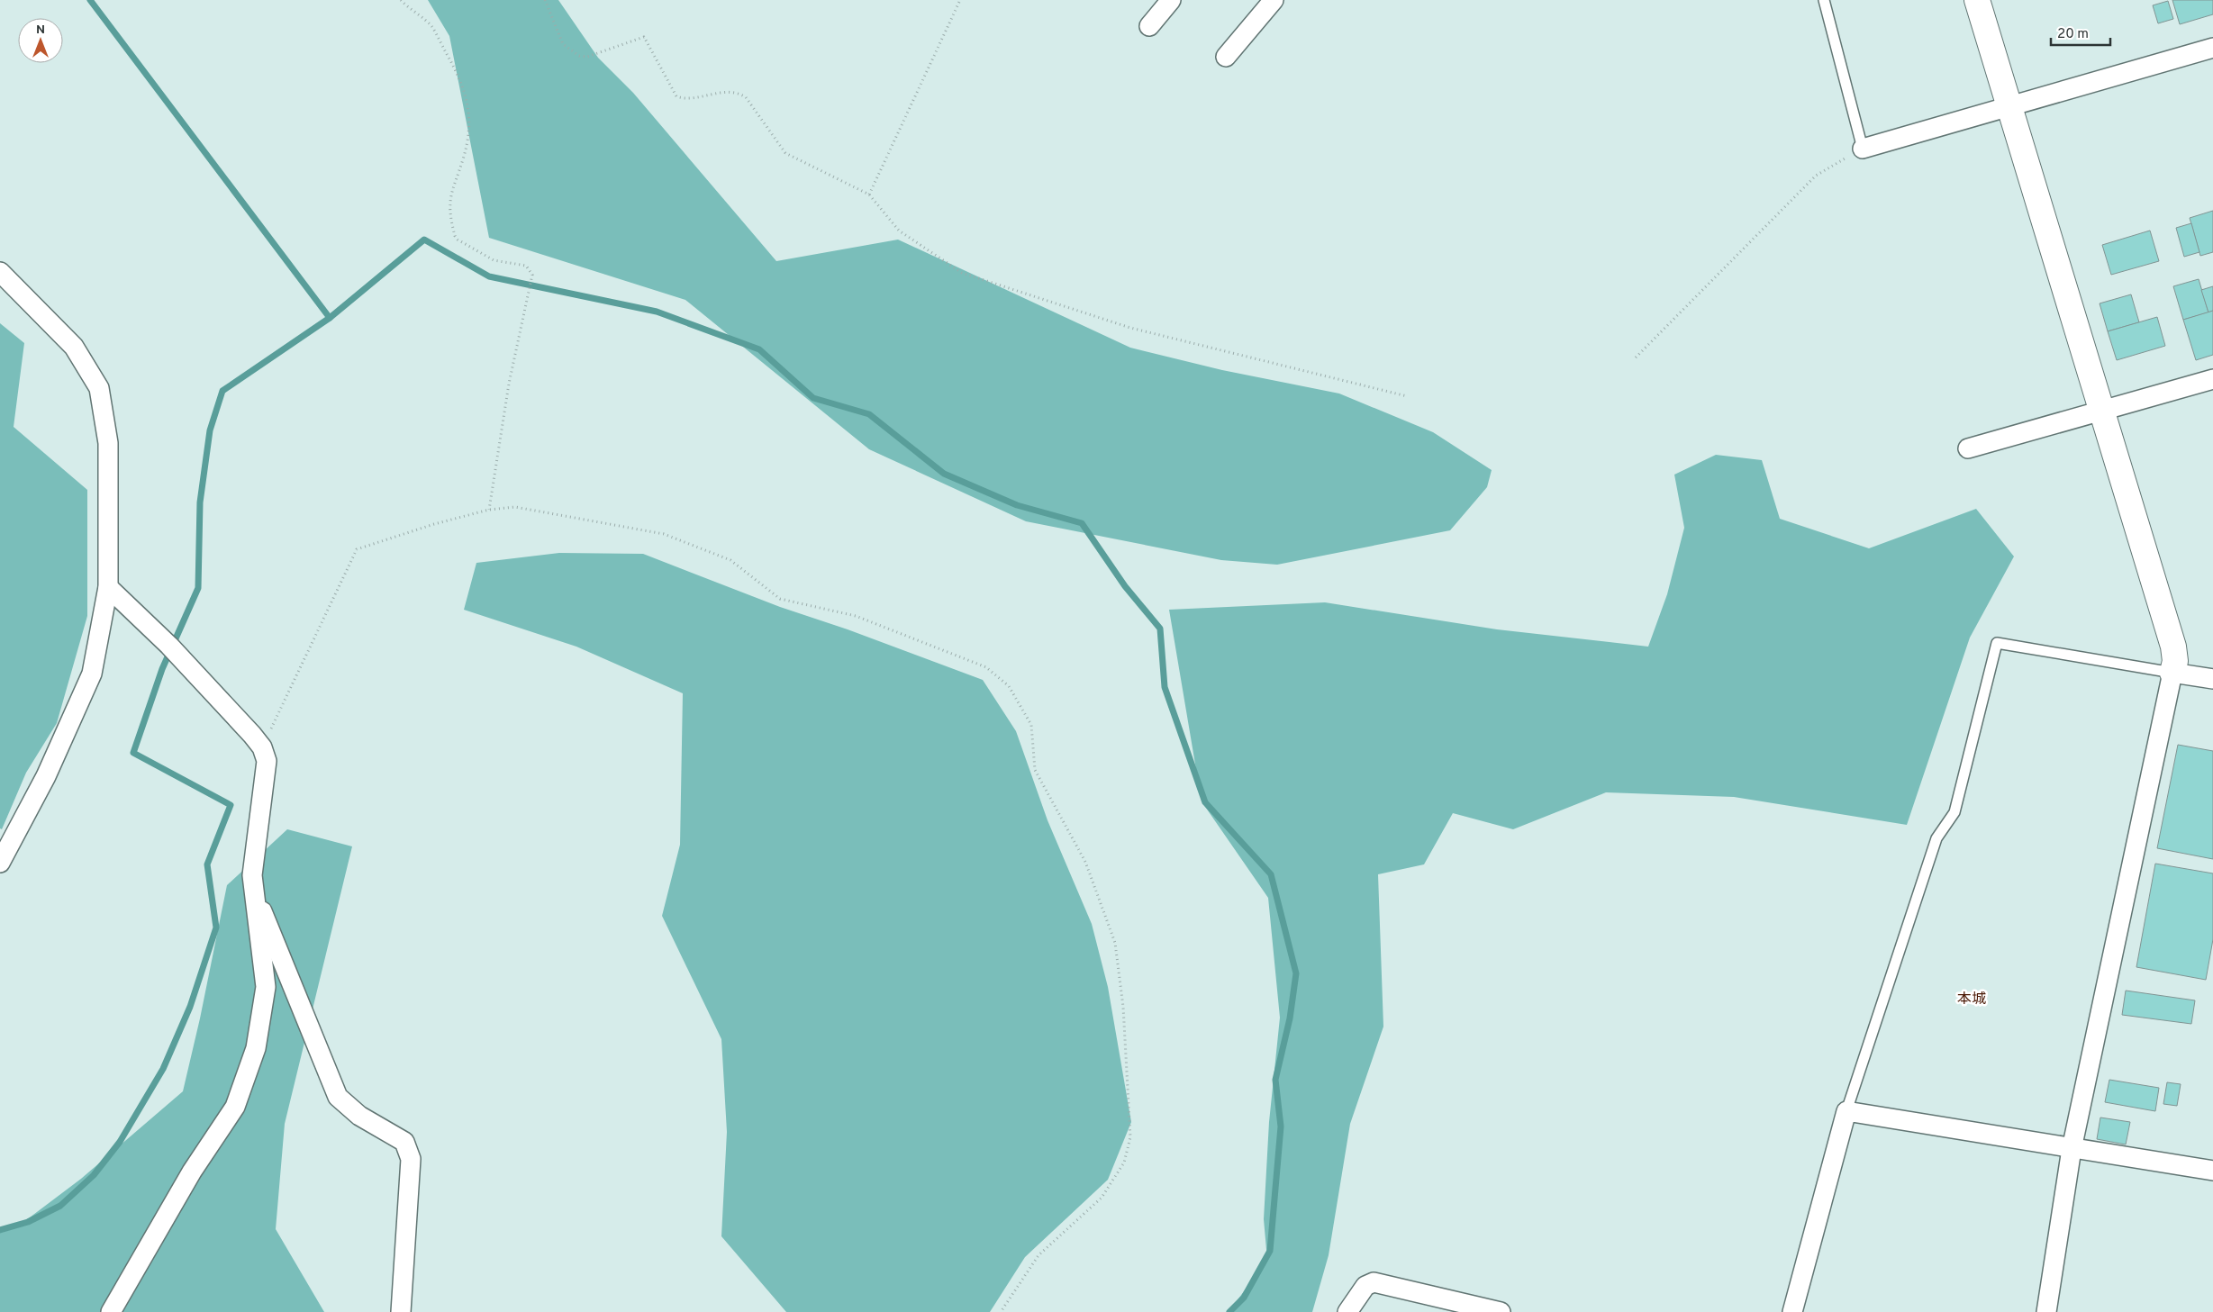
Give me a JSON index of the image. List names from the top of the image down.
{
  "districts": ["本城"],
  "scale_bar": "20 m",
  "north": "top"
}
